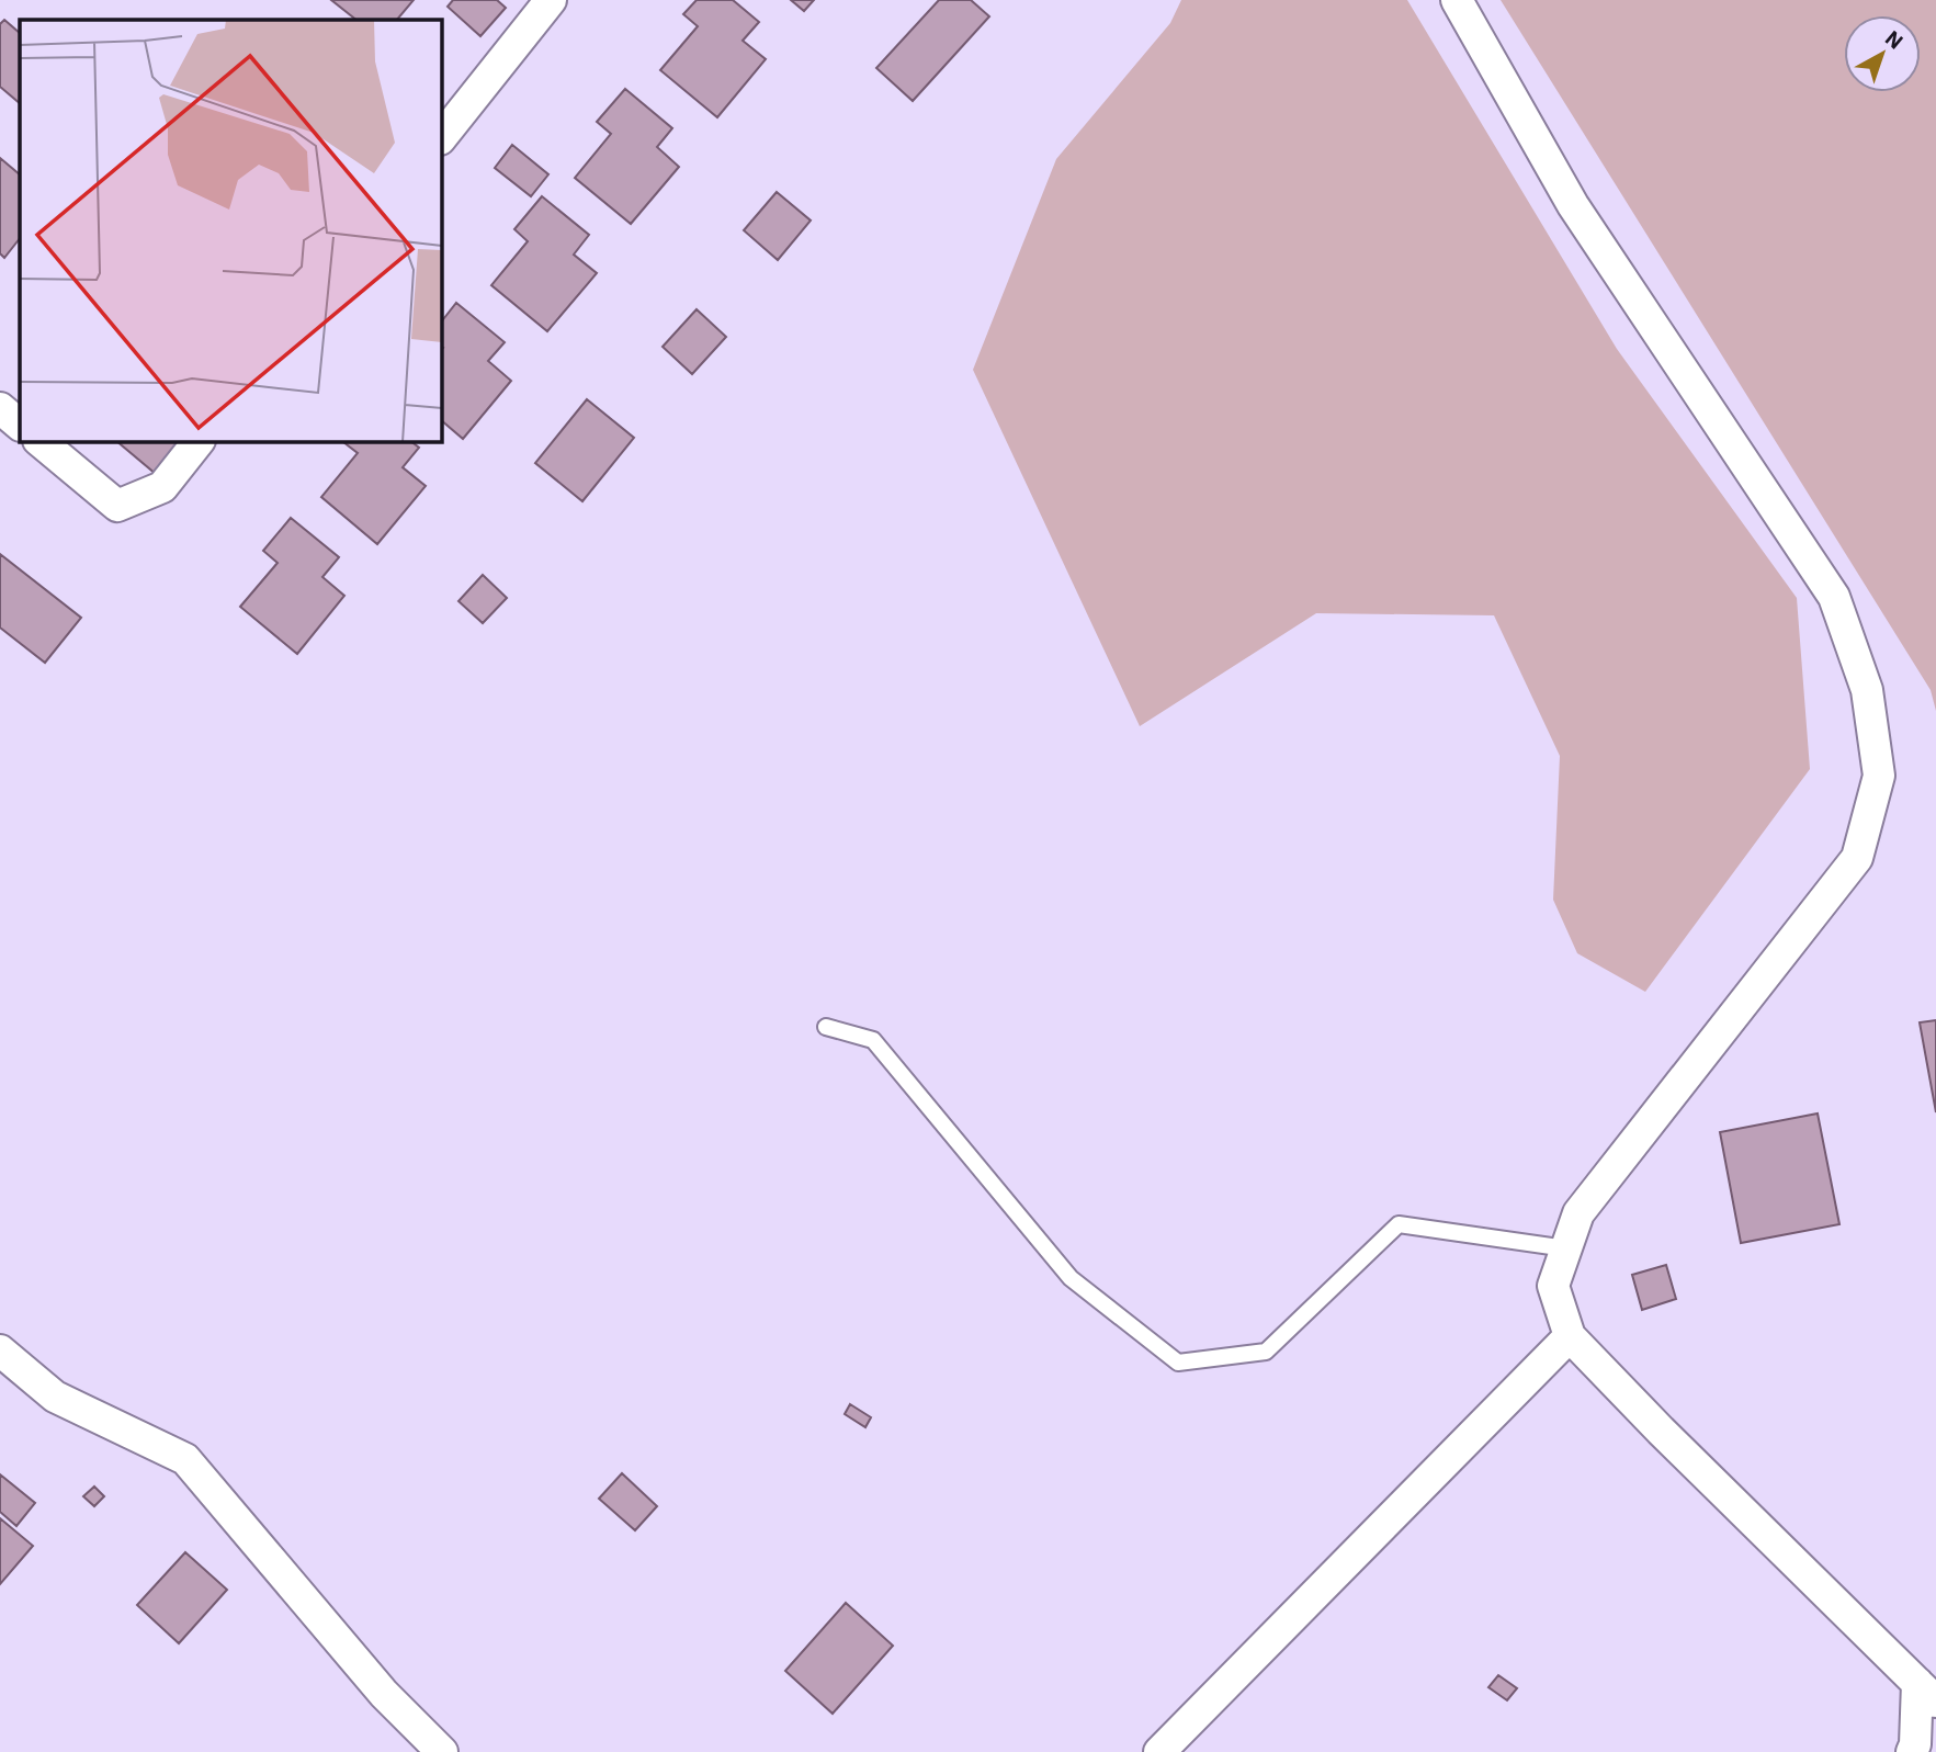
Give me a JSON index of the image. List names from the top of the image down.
{
  "north": "top right"
}
